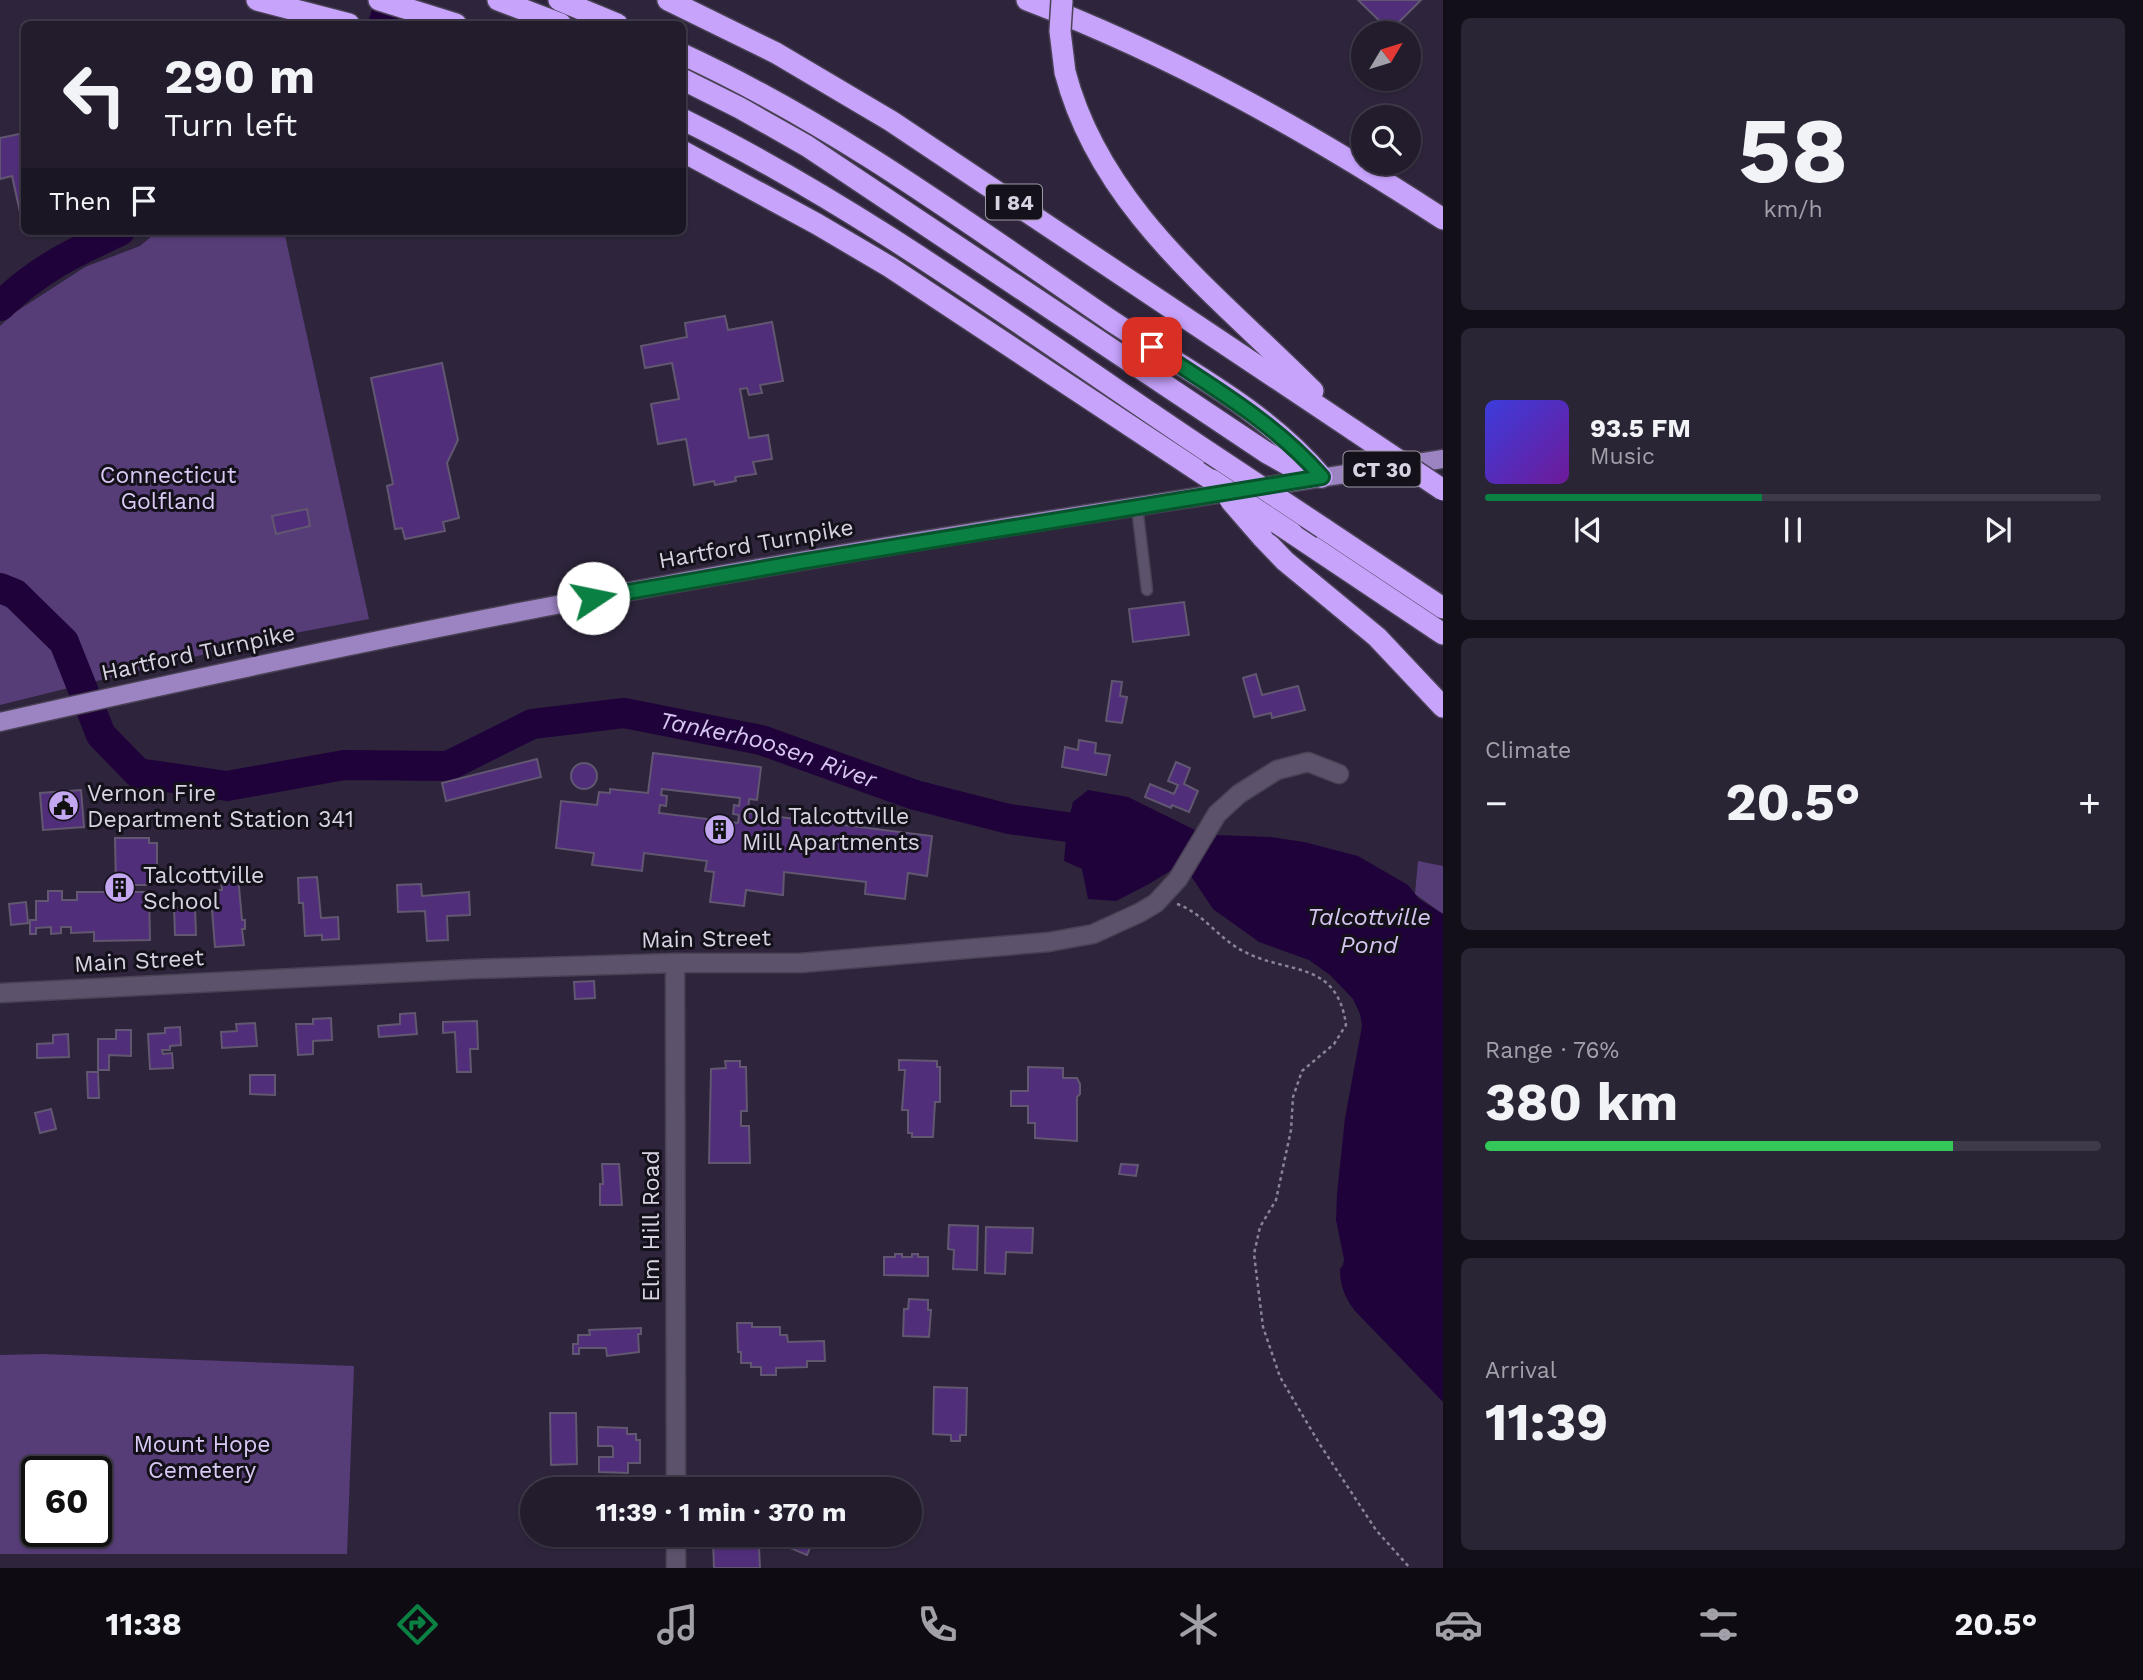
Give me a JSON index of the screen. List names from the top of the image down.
{
  "streets": {
    "highway": ["I 84"],
    "main road": ["CT 30", "Hartford Turnpike"],
    "street": ["Main Street", "Elm Hill Road"]
  },
  "crossings": [
    ["Main Street", "Elm Hill Road"]
  ],
  "water": ["Tankerhoosen River", "Talcottville Pond"],
  "parks": ["Connecticut Golfland", "Mount Hope Cemetery"],
  "places": {
    "public building": ["Vernon Fire Department Station 341"],
    "building": ["Old Talcottville Mill Apartments", "Talcottville School"]
  },
  "north": "top right",
  "page": {
    "tile": [
      ["58", "km/h"],
      "Climate",
      ["Range · 76%", "380 km"],
      ["Arrival", "11:39"]
    ],
    "turn": ["290 m", "Turn left"],
    "then": "Then",
    "song": ["93.5 FM", "Music"],
    "heat": ["−", "20.5°", "+"],
    "limit": "60",
    "trip": "11:39 · 1 min · 370 m",
    "tabs": ["11:38", "20.5°"]
  }
}
